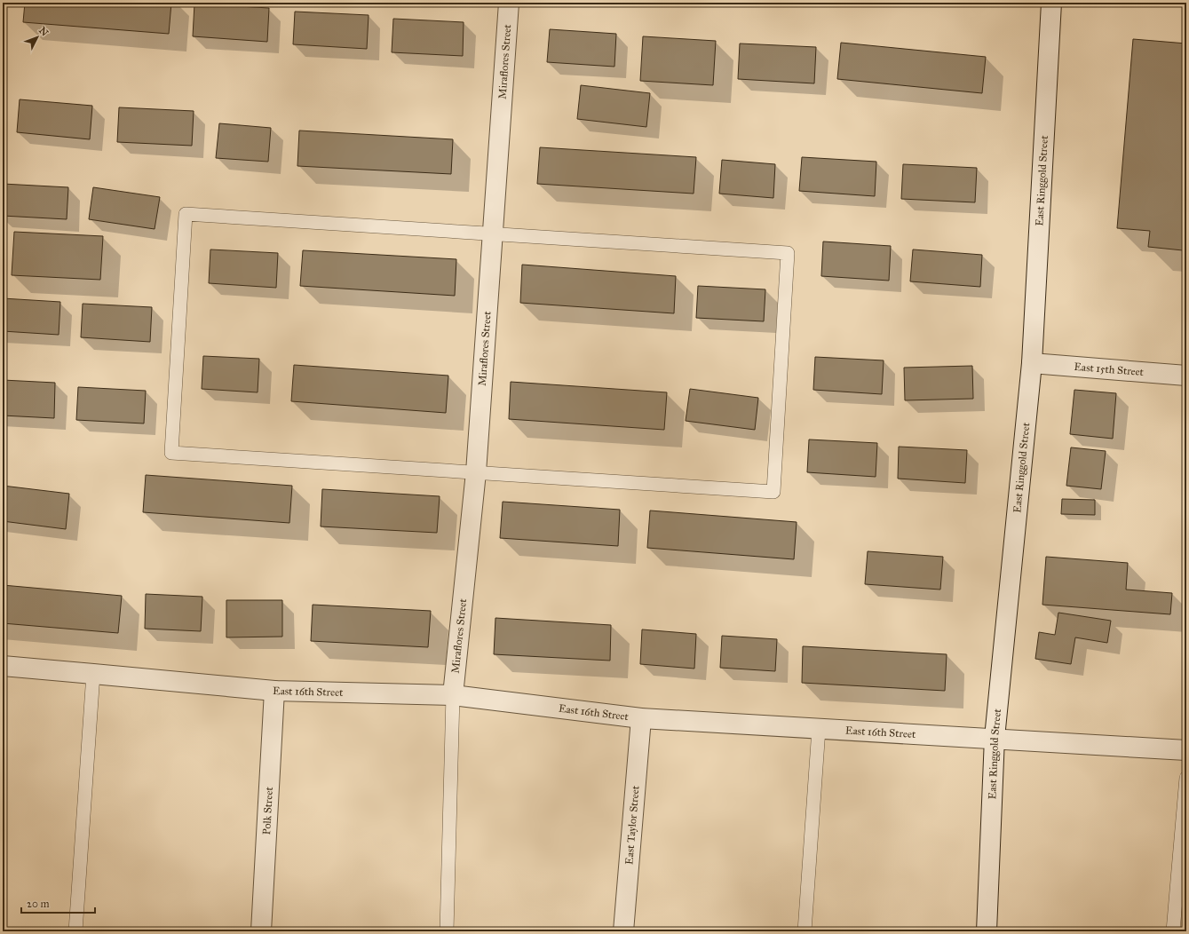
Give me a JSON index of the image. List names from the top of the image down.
{
  "streets": {
    "street": [
      "Miraflores Street",
      "East Ringgold Street",
      "East 15th Street",
      "East 16th Street",
      "Polk Street",
      "East Taylor Street"
    ]
  },
  "crossings": [
    ["Miraflores Street", "East 16th Street"],
    ["East Ringgold Street", "East 15th Street"],
    ["East Ringgold Street", "East 16th Street"],
    ["East 16th Street", "Polk Street"],
    ["East 16th Street", "East Taylor Street"]
  ],
  "scale_bar": "20 m",
  "north": "top right"
}
